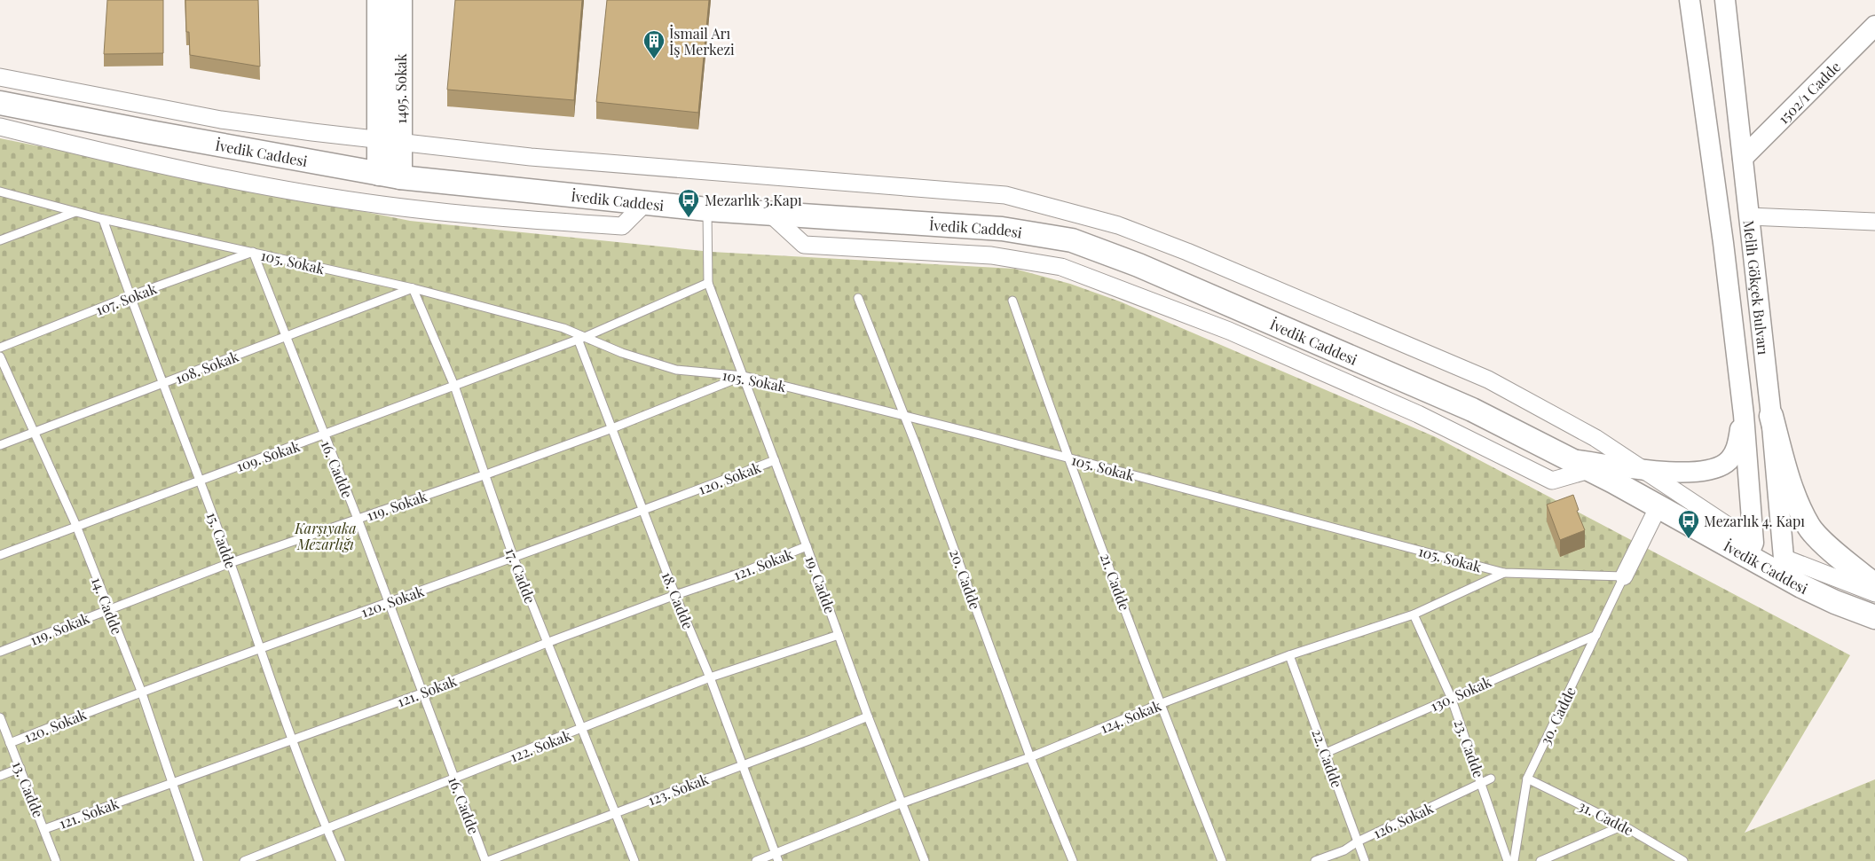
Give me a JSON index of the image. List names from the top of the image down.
{
  "streets": {
    "main road": ["1495. Sokak", "İvedik Caddesi"],
    "street": ["1502/1 Cadde", "Melih Gökçek Bulvarı"],
    "lane": [
      "105. Sokak",
      "107. Sokak",
      "108. Sokak",
      "109. Sokak",
      "16. Cadde",
      "120. Sokak",
      "119. Sokak",
      "15. Cadde",
      "121. Sokak",
      "17. Cadde",
      "20. Cadde",
      "21. Cadde",
      "19. Cadde",
      "18. Cadde",
      "14. Cadde",
      "130. Sokak",
      "30. Cadde",
      "124. Sokak",
      "122. Sokak",
      "23. Cadde",
      "22. Cadde",
      "13. Cadde",
      "123. Sokak",
      "31. Cadde",
      "126. Sokak"
    ]
  },
  "crossings": [
    ["1495. Sokak", "İvedik Caddesi"],
    ["1502/1 Cadde", "Melih Gökçek Bulvarı"],
    ["İvedik Caddesi", "Melih Gökçek Bulvarı"],
    ["İvedik Caddesi", "19. Cadde"],
    ["105. Sokak", "107. Sokak"],
    ["105. Sokak", "108. Sokak"],
    ["105. Sokak", "109. Sokak"],
    ["105. Sokak", "16. Cadde"],
    ["105. Sokak", "119. Sokak"],
    ["105. Sokak", "15. Cadde"],
    ["105. Sokak", "17. Cadde"],
    ["105. Sokak", "20. Cadde"],
    ["105. Sokak", "21. Cadde"],
    ["105. Sokak", "19. Cadde"],
    ["105. Sokak", "18. Cadde"],
    ["105. Sokak", "30. Cadde"],
    ["105. Sokak", "124. Sokak"],
    ["107. Sokak", "16. Cadde"],
    ["107. Sokak", "15. Cadde"],
    ["108. Sokak", "16. Cadde"],
    ["108. Sokak", "15. Cadde"],
    ["108. Sokak", "17. Cadde"],
    ["108. Sokak", "14. Cadde"],
    ["109. Sokak", "16. Cadde"],
    ["109. Sokak", "15. Cadde"],
    ["109. Sokak", "17. Cadde"],
    ["109. Sokak", "18. Cadde"],
    ["109. Sokak", "14. Cadde"],
    ["16. Cadde", "120. Sokak"],
    ["16. Cadde", "119. Sokak"],
    ["16. Cadde", "121. Sokak"],
    ["16. Cadde", "122. Sokak"],
    ["16. Cadde", "123. Sokak"],
    ["120. Sokak", "15. Cadde"],
    ["120. Sokak", "17. Cadde"],
    ["120. Sokak", "19. Cadde"],
    ["120. Sokak", "18. Cadde"],
    ["120. Sokak", "14. Cadde"],
    ["120. Sokak", "13. Cadde"],
    ["119. Sokak", "15. Cadde"],
    ["119. Sokak", "17. Cadde"],
    ["119. Sokak", "19. Cadde"],
    ["119. Sokak", "18. Cadde"],
    ["119. Sokak", "14. Cadde"],
    ["15. Cadde", "121. Sokak"],
    ["15. Cadde", "122. Sokak"],
    ["121. Sokak", "17. Cadde"],
    ["121. Sokak", "19. Cadde"],
    ["121. Sokak", "18. Cadde"],
    ["121. Sokak", "14. Cadde"],
    ["121. Sokak", "13. Cadde"],
    ["17. Cadde", "122. Sokak"],
    ["17. Cadde", "123. Sokak"],
    ["20. Cadde", "124. Sokak"],
    ["21. Cadde", "124. Sokak"],
    ["19. Cadde", "124. Sokak"],
    ["19. Cadde", "122. Sokak"],
    ["19. Cadde", "123. Sokak"],
    ["18. Cadde", "124. Sokak"],
    ["18. Cadde", "122. Sokak"],
    ["18. Cadde", "123. Sokak"],
    ["130. Sokak", "30. Cadde"],
    ["130. Sokak", "23. Cadde"],
    ["130. Sokak", "22. Cadde"],
    ["30. Cadde", "31. Cadde"],
    ["124. Sokak", "23. Cadde"],
    ["124. Sokak", "22. Cadde"],
    ["23. Cadde", "126. Sokak"],
    ["22. Cadde", "126. Sokak"]
  ],
  "parks": ["Karşıyaka Mezarlığı"],
  "places": {
    "building": ["İsmail Arı İş Merkezi"],
    "bus stop": ["Mezarlık 3.Kapı", "Mezarlık 4. Kapı"]
  }
}
